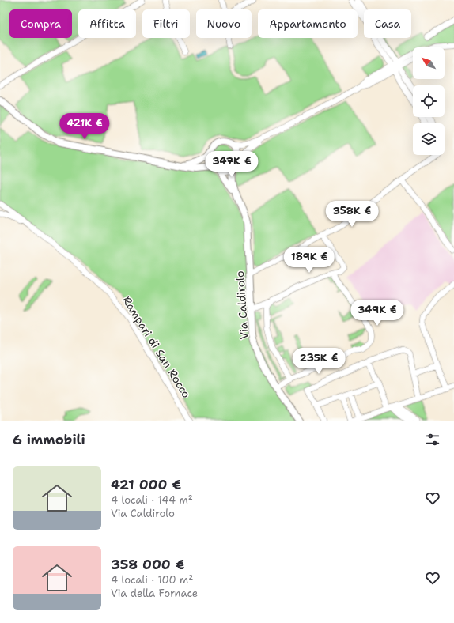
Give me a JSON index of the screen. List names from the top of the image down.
{
  "streets": {
    "main road": ["Via Caldirolo"],
    "street": ["Rampari di San Rocco"]
  },
  "north": "top left",
  "page": {
    "chip": [
      "Compra",
      "Affitta",
      "Filtri",
      "Nuovo",
      "Appartamento",
      "Casa"
    ],
    "price": [
      "421K €",
      "347K €",
      "358K €",
      "189K €",
      "349K €",
      "235K €"
    ],
    "heading": "6 immobili",
    "list": [
      {
        "name": "421 000 €",
        "note": "4 locali · 144 m² · Via Caldirolo"
      },
      {
        "name": "358 000 €",
        "note": "4 locali · 100 m² · Via della Fornace"
      }
    ]
  }
}
